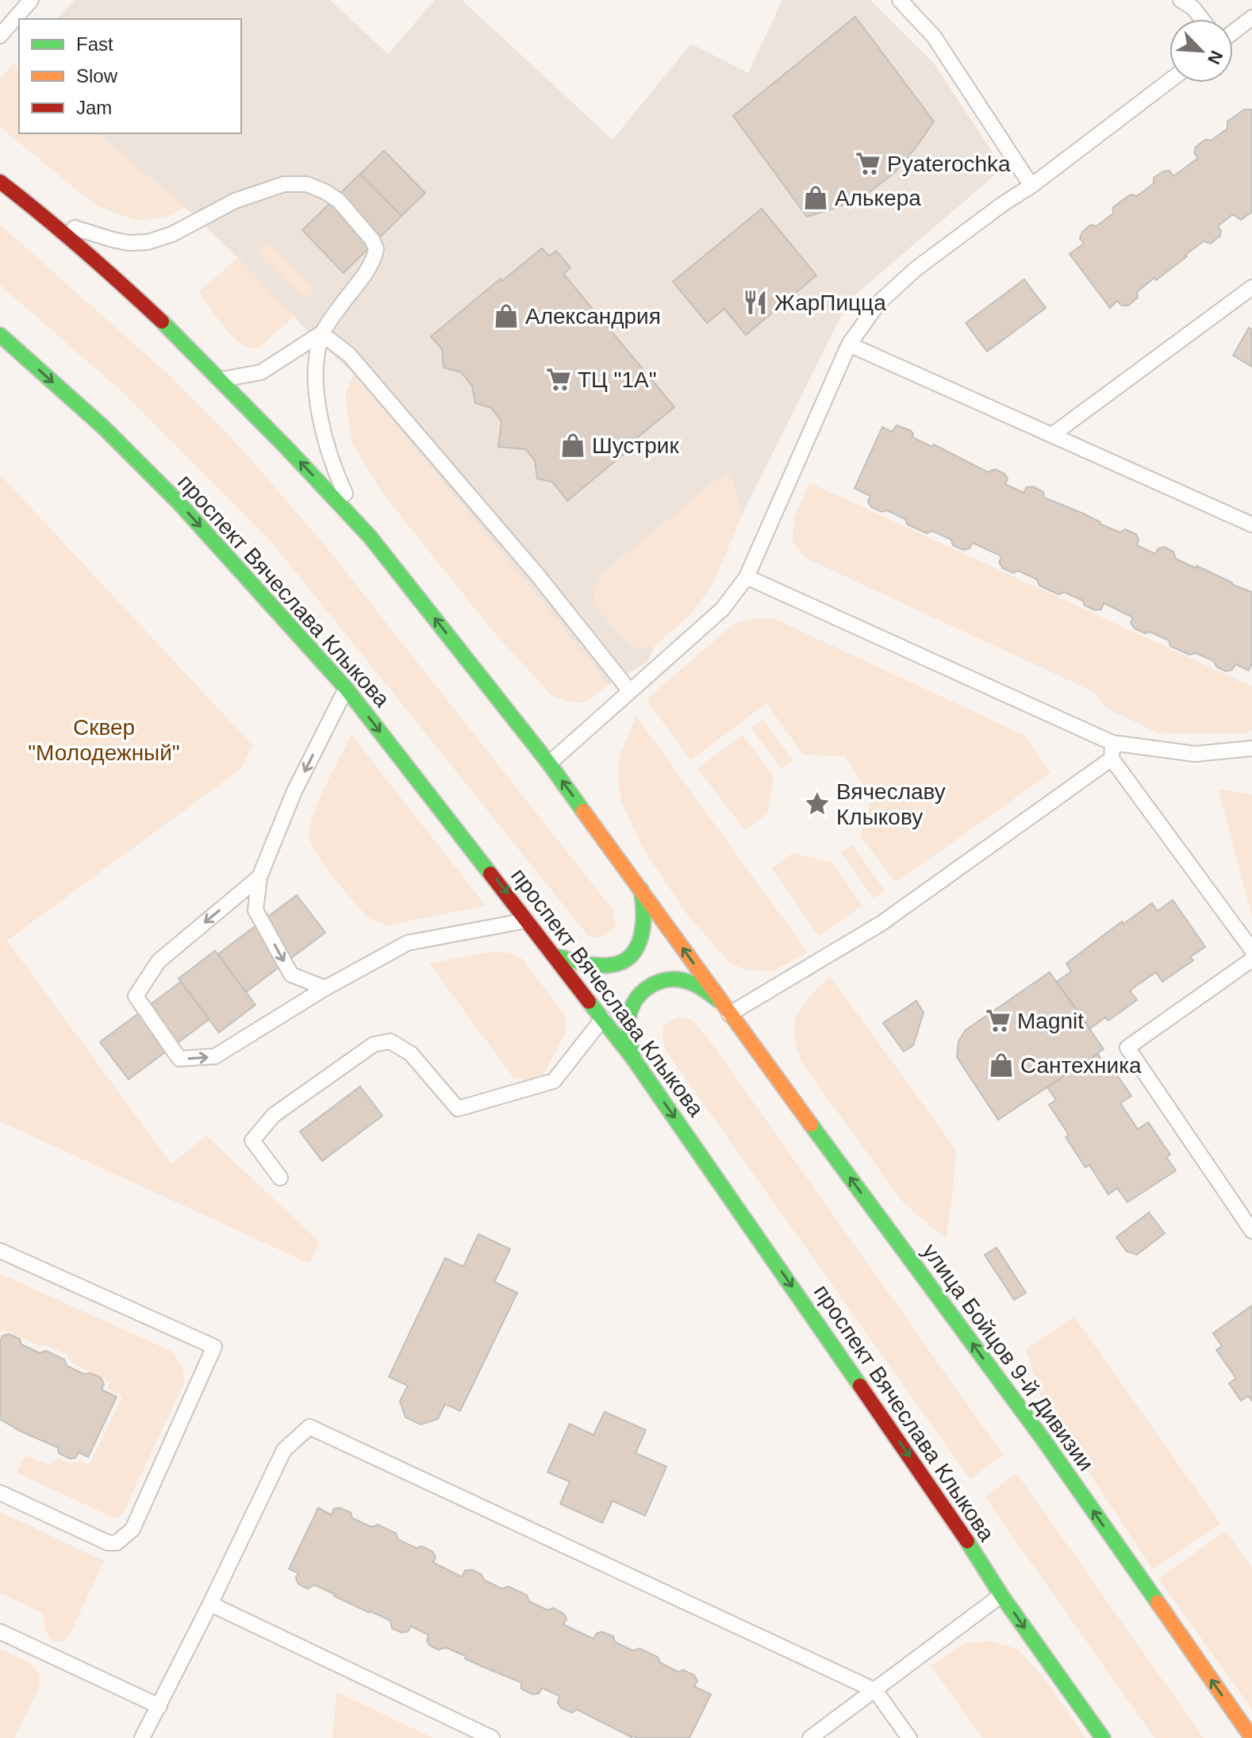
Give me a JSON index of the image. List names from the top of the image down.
{
  "streets": {
    "main road": ["проспект Вячеслава Клыкова", "улица Бойцов 9-й Дивизии"]
  },
  "one_way": ["улица Бойцов 9-й Дивизии"],
  "parks": ["Сквер \"Молодежный\""],
  "places": {
    "supermarket": ["Pyaterochka", "ТЦ \"1А\"", "Magnit"],
    "shop": [
      "Алькера",
      "Александрия",
      "Шустрик",
      "Сантехника"
    ],
    "restaurant": ["ЖарПицца"],
    "place": ["Вячеславу Клыкову"]
  },
  "legend": ["Fast", "Slow", "Jam"],
  "north": "bottom right"
}
